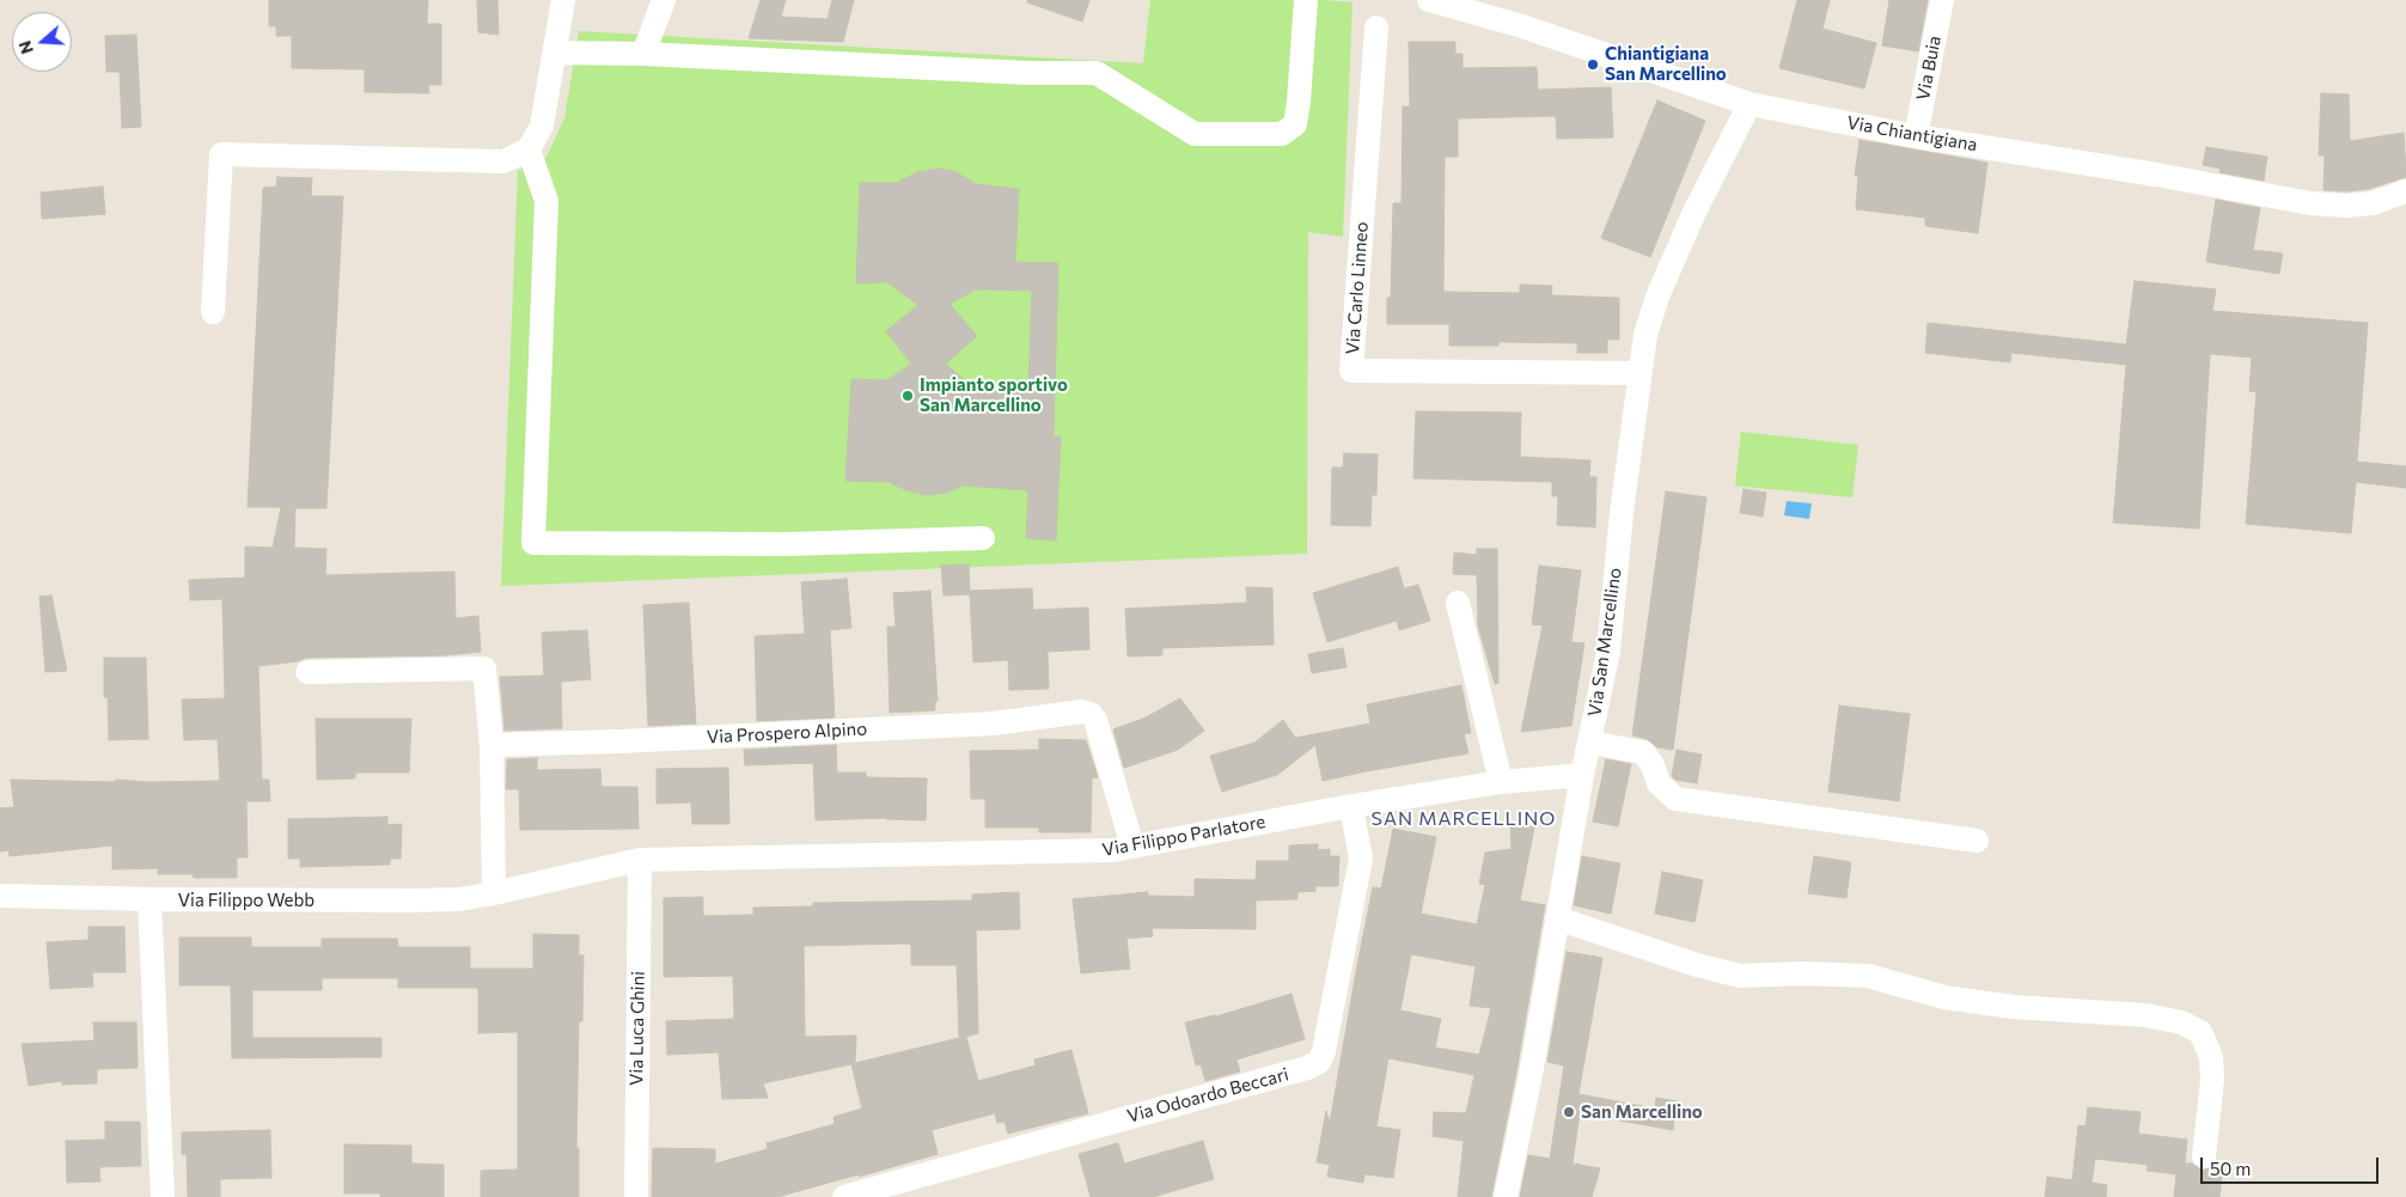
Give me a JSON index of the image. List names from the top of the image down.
{
  "streets": {
    "street": [
      "Via Buia",
      "Via Chiantigiana",
      "Via Carlo Linneo",
      "Via San Marcellino",
      "Via Prospero Alpino",
      "Via Filippo Parlatore",
      "Via Filippo Webb",
      "Via Luca Ghini",
      "Via Odoardo Beccari"
    ]
  },
  "crossings": [
    ["Via Buia", "Via Chiantigiana"],
    ["Via Chiantigiana", "Via San Marcellino"],
    ["Via Carlo Linneo", "Via San Marcellino"],
    ["Via San Marcellino", "Via Filippo Parlatore"],
    ["Via Prospero Alpino", "Via Filippo Parlatore"],
    ["Via Filippo Parlatore", "Via Filippo Webb"],
    ["Via Filippo Parlatore", "Via Luca Ghini"],
    ["Via Filippo Parlatore", "Via Odoardo Beccari"]
  ],
  "districts": ["SAN MARCELLINO"],
  "places": ["Chiantigiana San Marcellino", "Impianto sportivo San Marcellino", "San Marcellino"],
  "scale_bar": "50 m",
  "north": "left"
}
